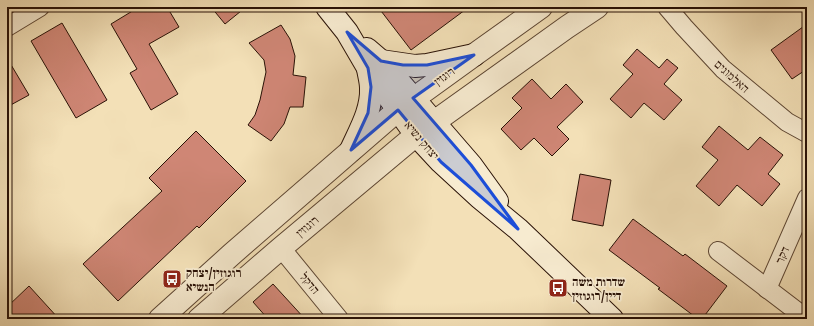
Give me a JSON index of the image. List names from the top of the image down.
{
  "streets": {
    "street": [
      "רוגזין",
      "האלמוגים",
      "יצחק נשיא",
      "רוגוזין",
      "דקר",
      "הדקל"
    ]
  },
  "crossings": [
    ["רוגזין", "יצחק נשיא"],
    ["יצחק נשיא", "רוגוזין"],
    ["רוגוזין", "הדקל"]
  ],
  "places": {
    "bus stop": ["רוגוזין/יצחק הנשיא", "שדרות משה דיין/רוגוזין"]
  }
}
